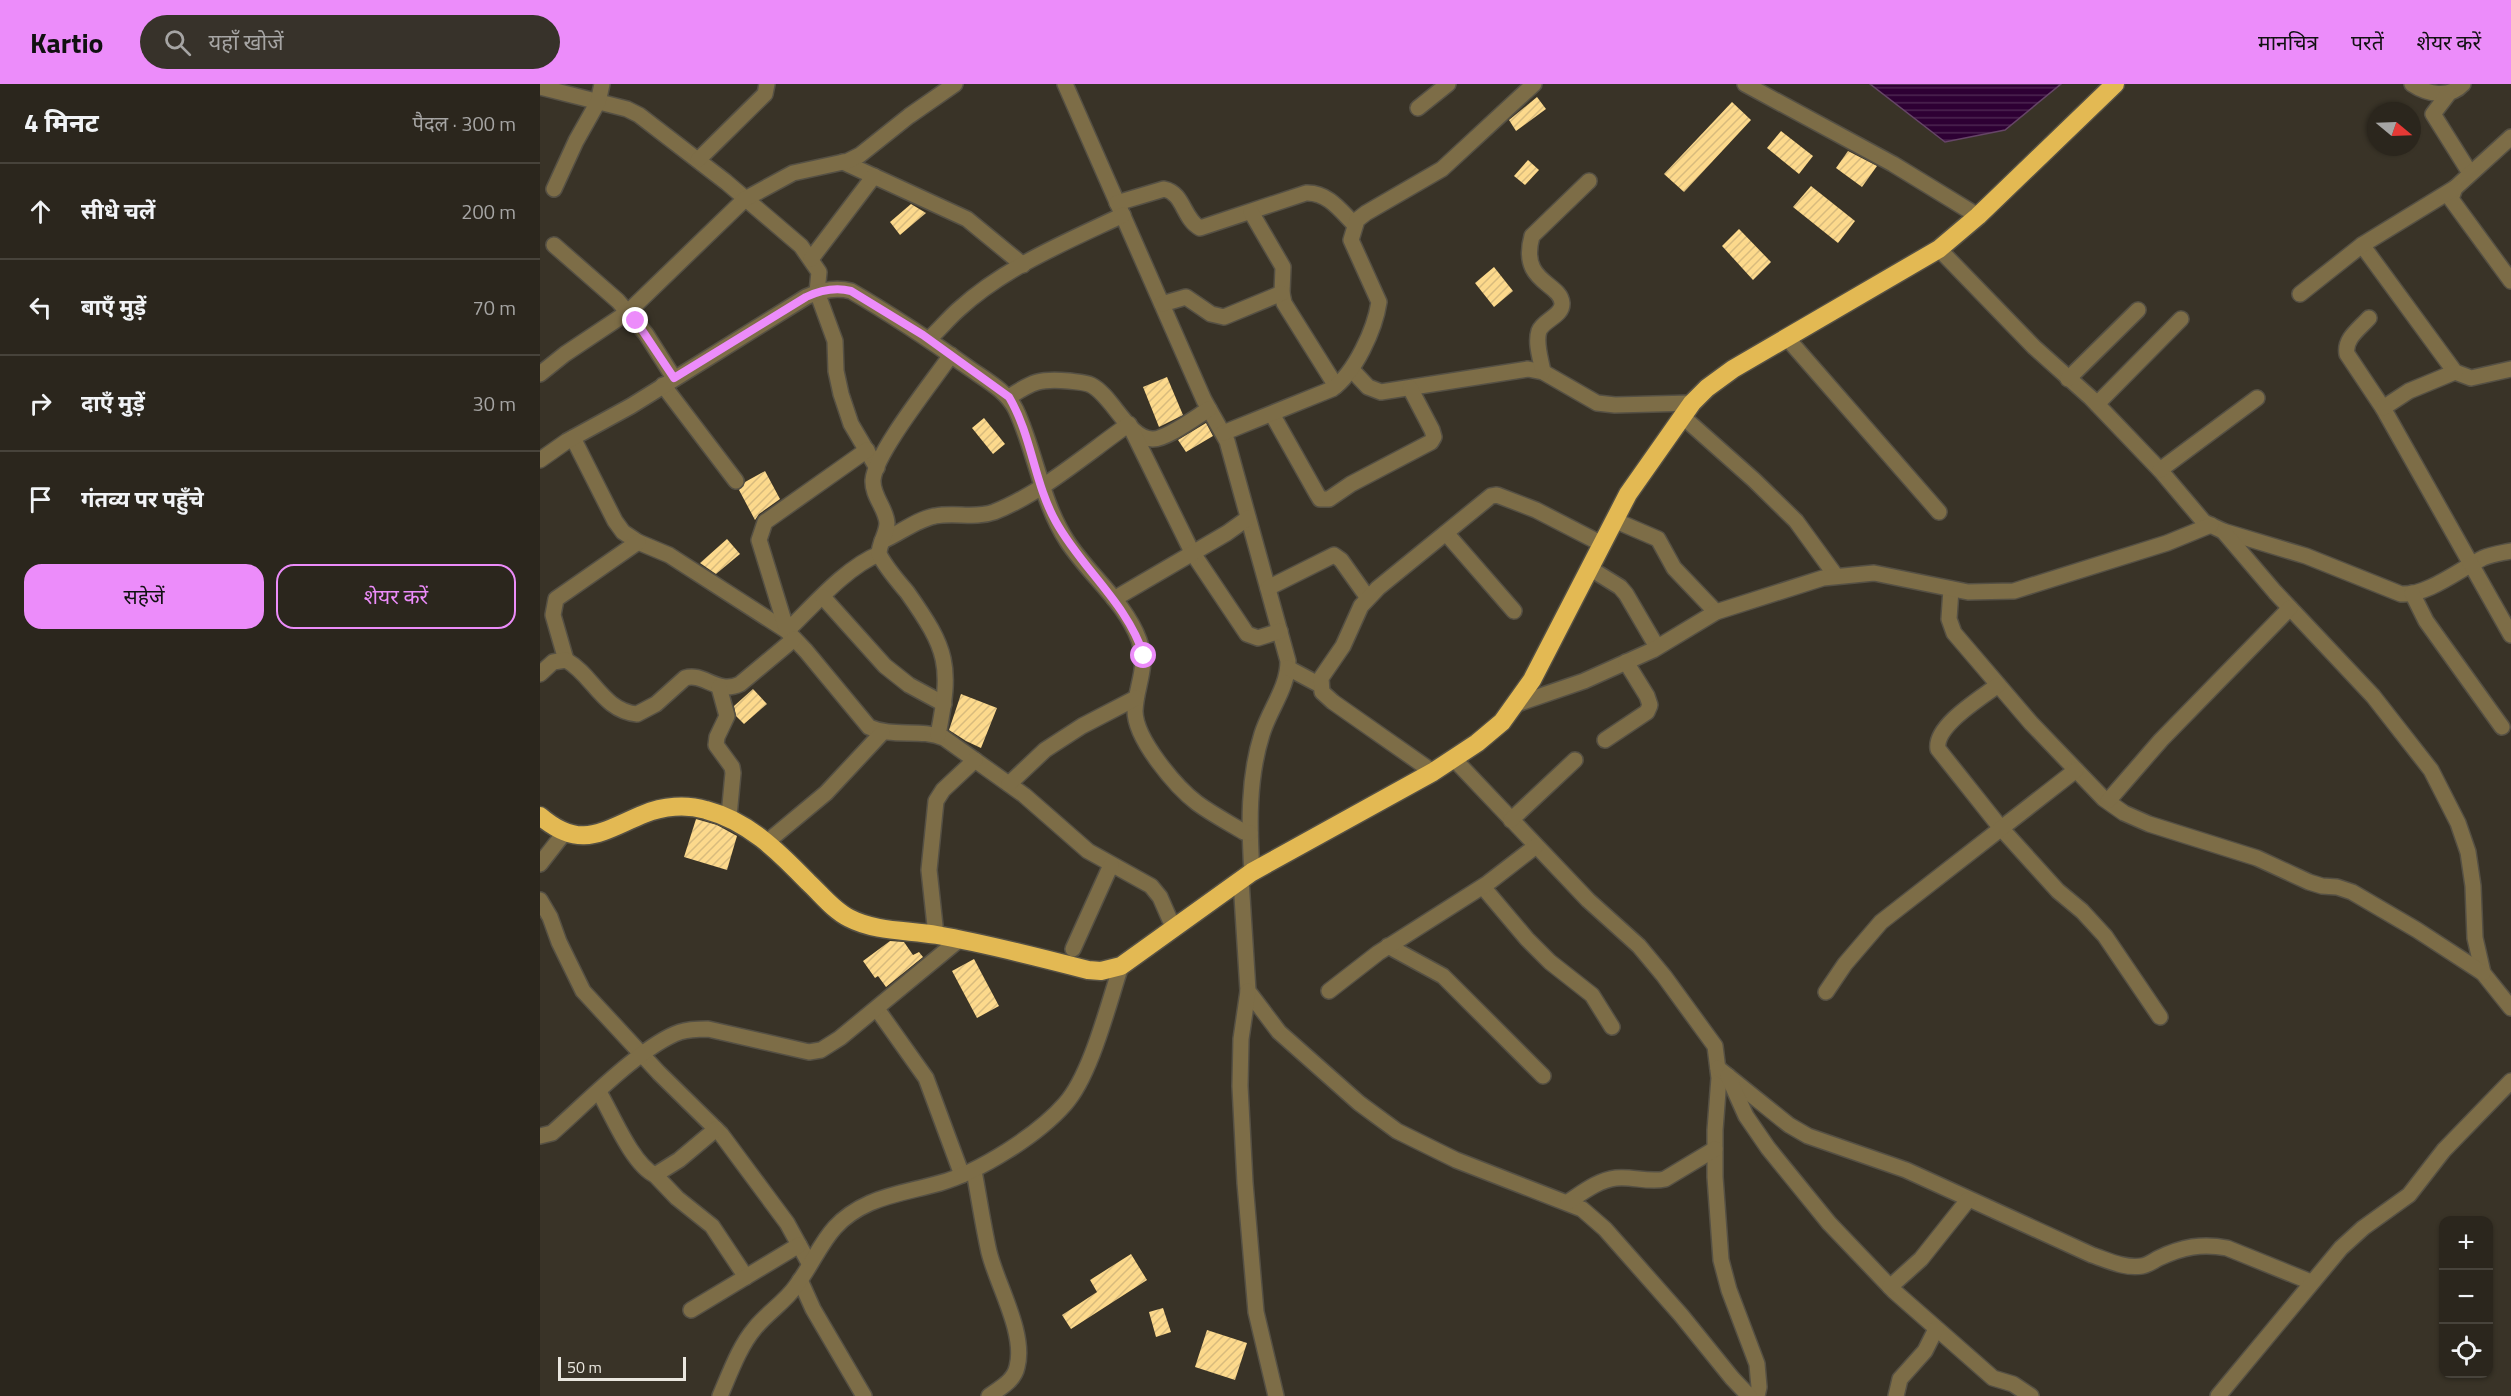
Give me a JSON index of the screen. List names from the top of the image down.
{
  "scale_bar": "50 m",
  "north": "right",
  "page": {
    "header": "Kartio",
    "search": "यहाँ खोजें",
    "nav": ["मानचित्र", "परतें", "शेयर करें"],
    "heading": ["4 मिनट", "पैदल · 300 m"],
    "list": [
      ["सीधे चलें", "200 m"],
      ["बाएँ मुड़ें", "70 m"],
      ["दाएँ मुड़ें", "30 m"],
      "गंतव्य पर पहुँचे"
    ],
    "buttons": ["सहेजें", "शेयर करें"],
    "map_buttons": ["+", "−"],
    "scale": "50 m"
  }
}
